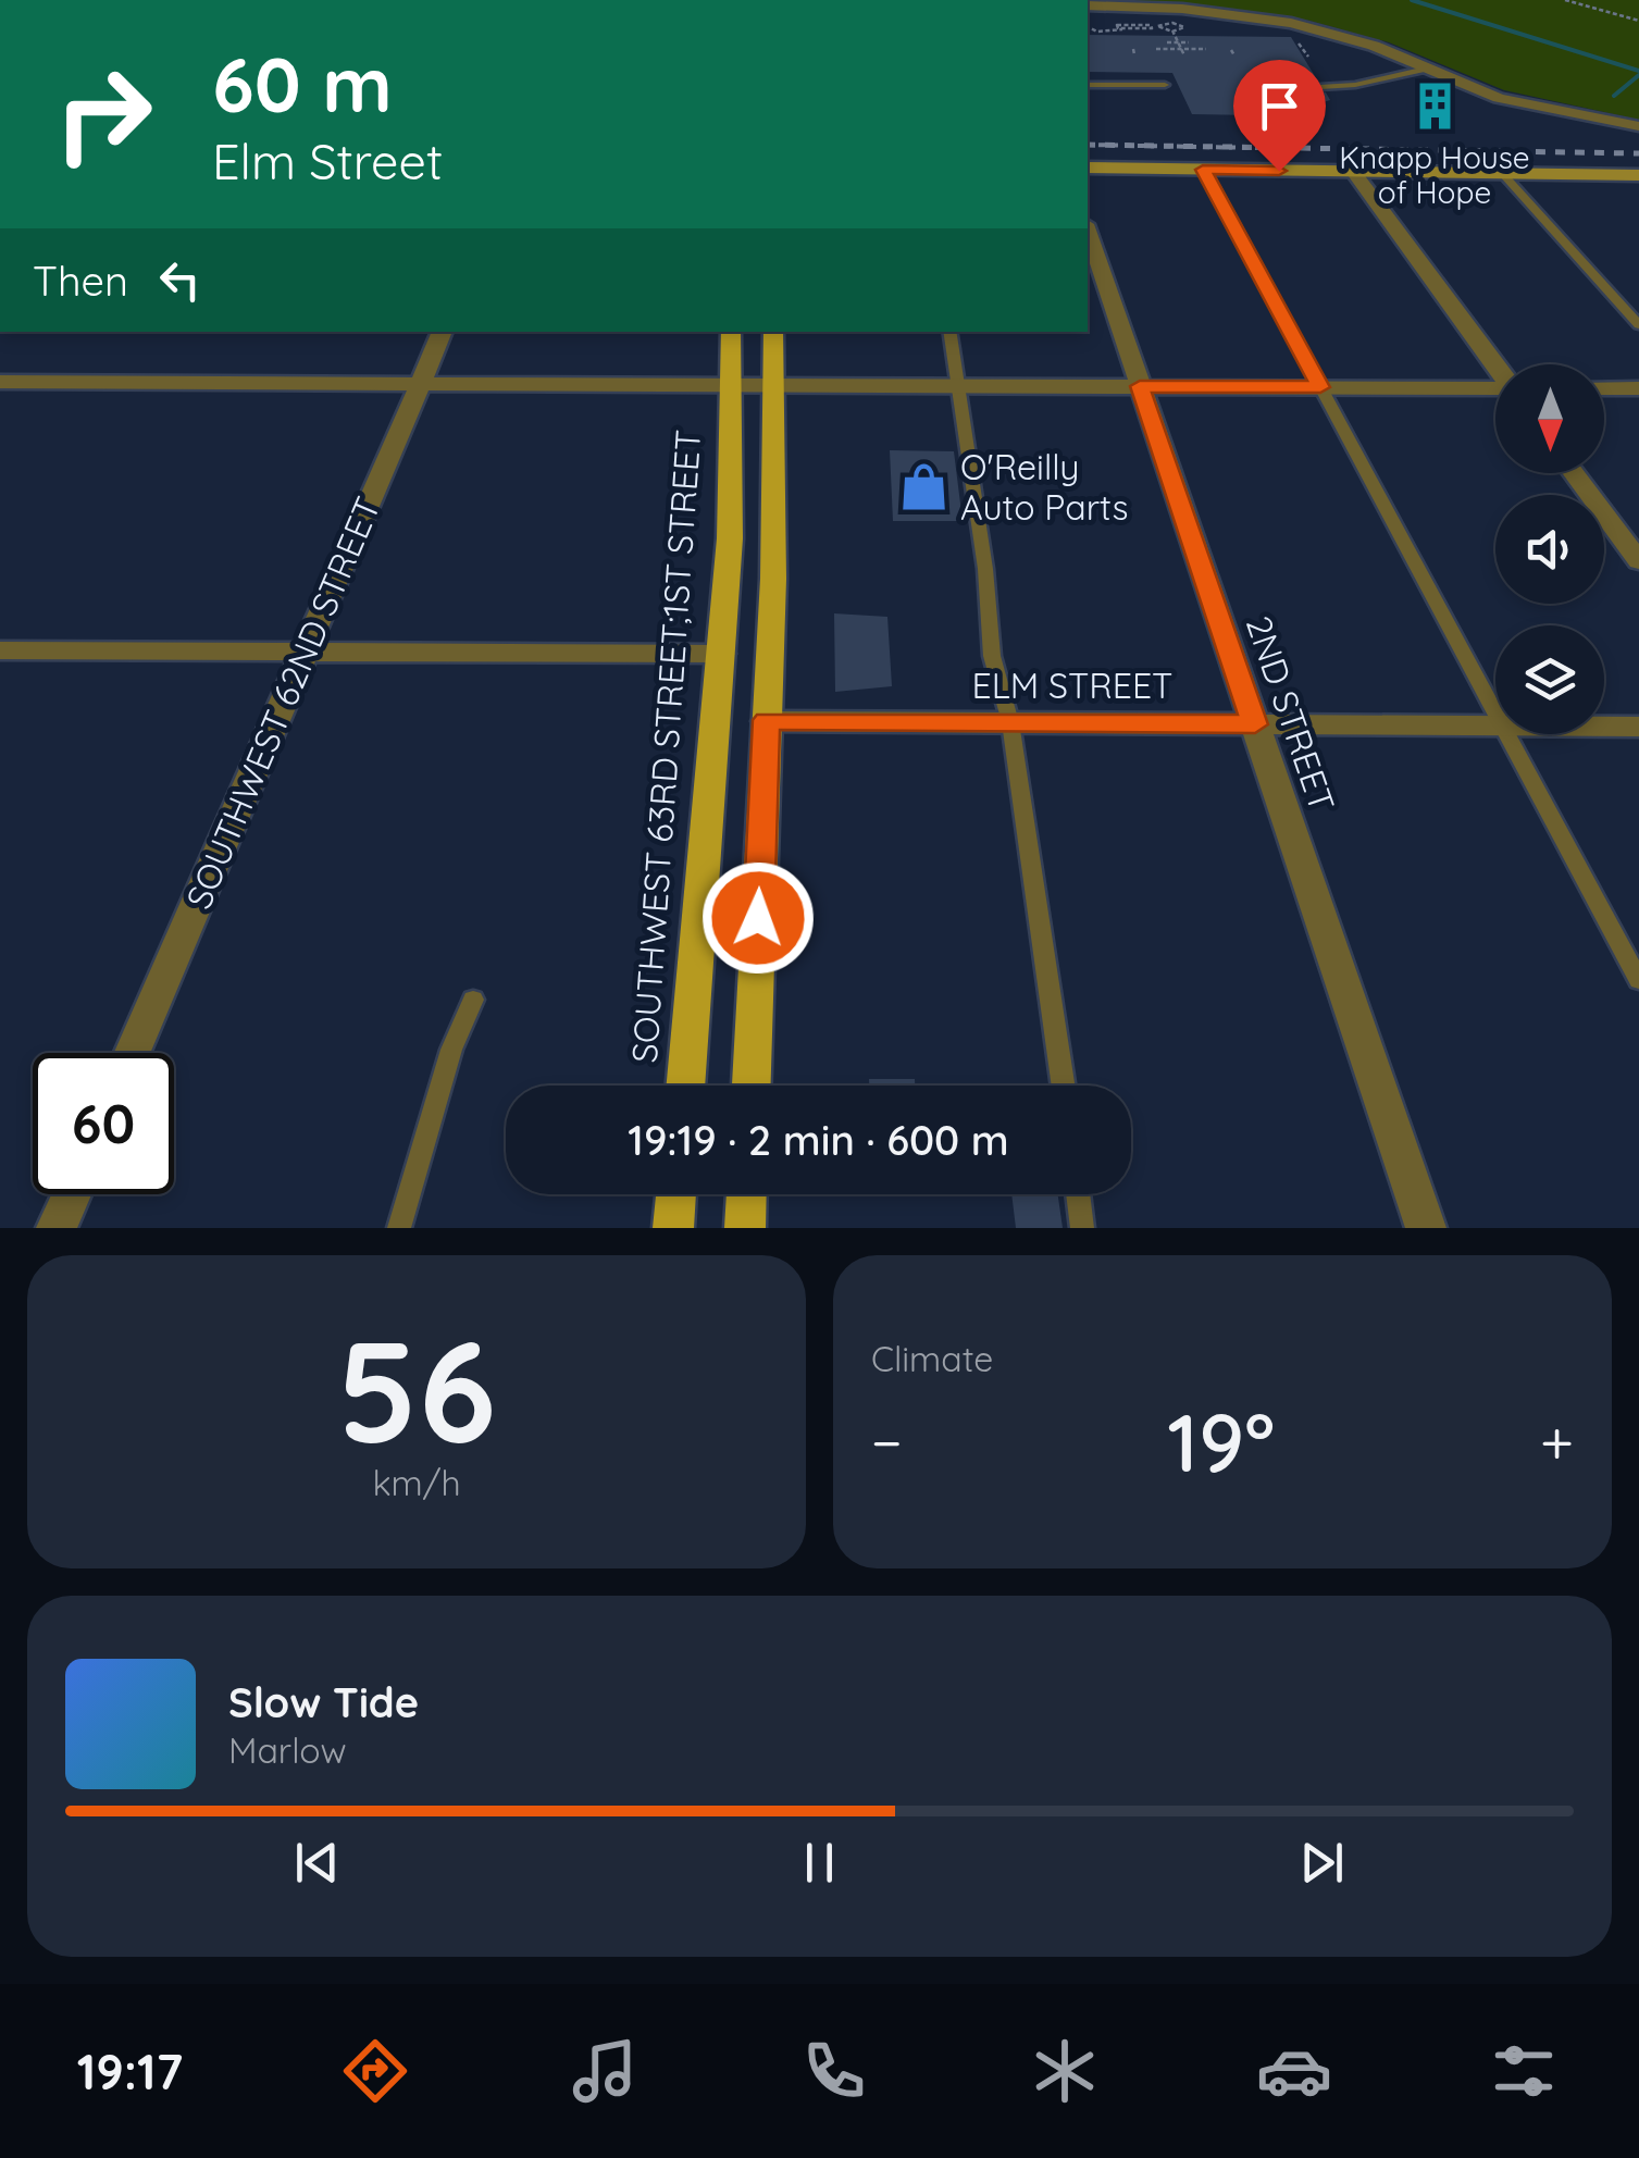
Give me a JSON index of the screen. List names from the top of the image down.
{
  "streets": {
    "main road": ["SOUTHWEST 63RD STREET;1ST STREET"],
    "street": ["ELM STREET", "SOUTHWEST 62ND STREET", "2ND STREET"]
  },
  "crossings": [
    ["ELM STREET", "2ND STREET"]
  ],
  "places": {
    "building": ["Knapp House of Hope"],
    "shop": ["O'Reilly Auto Parts"]
  },
  "north": "bottom",
  "page": {
    "turn": ["60 m", "Elm Street"],
    "then": "Then",
    "limit": "60",
    "trip": "19:19 · 2 min · 600 m",
    "tile": [
      ["56", "km/h"],
      "Climate"
    ],
    "heat": ["−", "19°", "+"],
    "song": ["Slow Tide", "Marlow"],
    "tabs": "19:17"
  }
}
